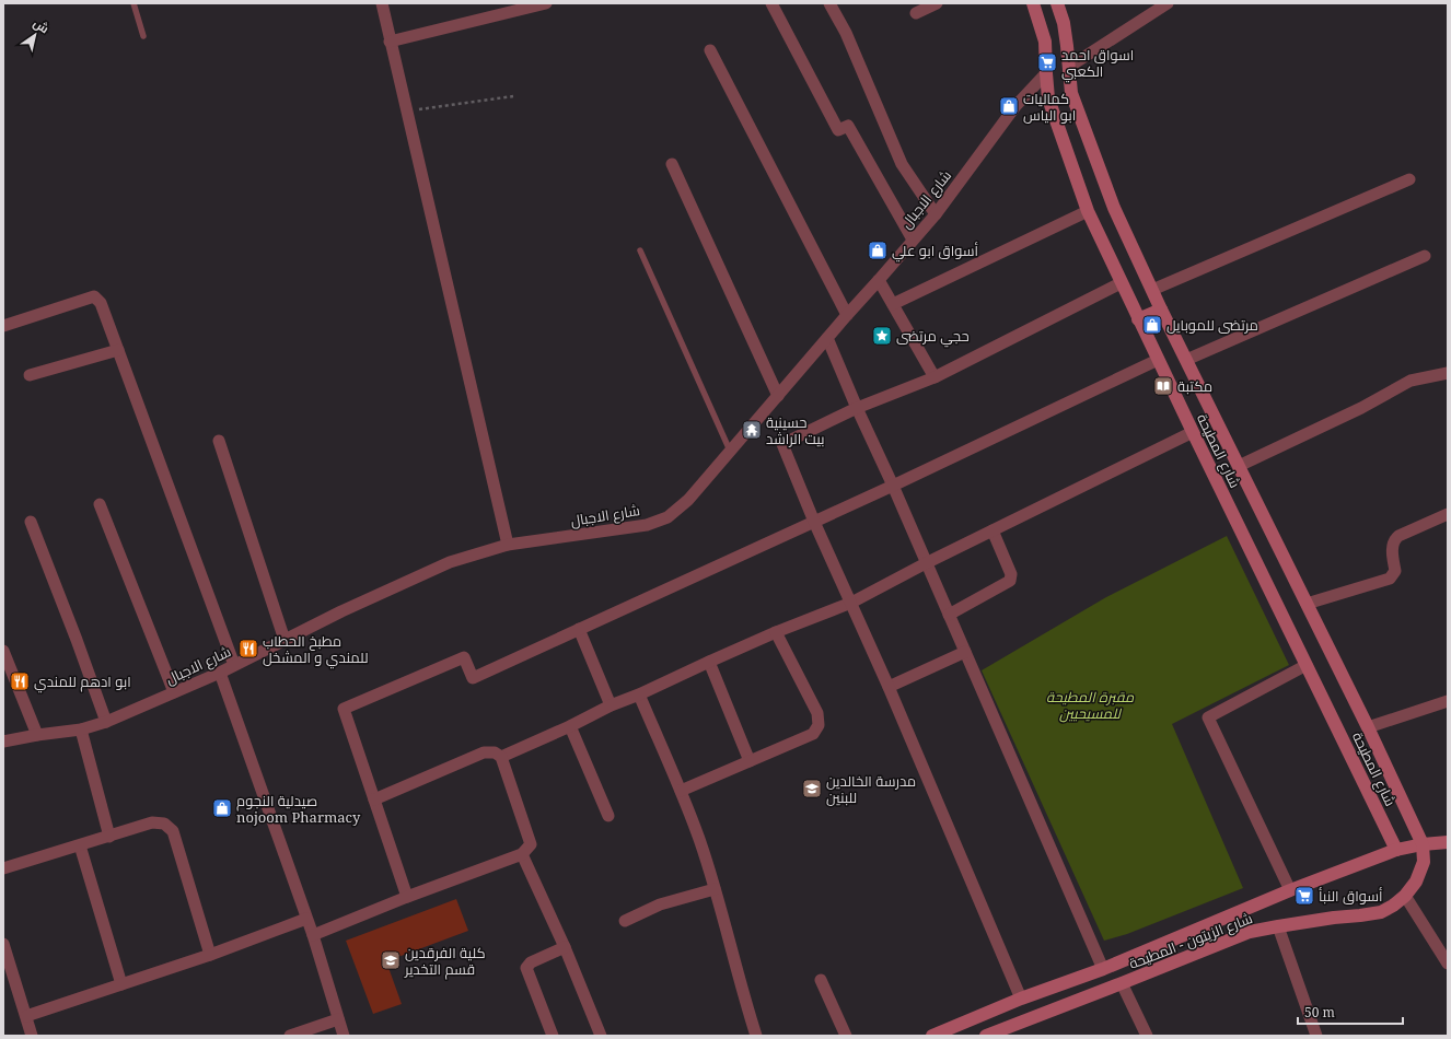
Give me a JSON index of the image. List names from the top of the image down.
{
  "streets": {
    "street": ["شارع الاجبال", "شارع المطيحة", "شارع الزيتون - المطيحة"]
  },
  "crossings": [
    ["شارع الاجبال", "شارع المطيحة"],
    ["شارع المطيحة", "شارع الزيتون - المطيحة"]
  ],
  "parks": ["مقبرة المطيحة للمسيحيين"],
  "places": {
    "supermarket": ["اسواق احمد الكعبي", "أسواق النبأ"],
    "shop": [
      "كماليات ابو الياس",
      "أسواق ابو علي",
      "مرتضى للموبايل",
      "صيدلية النجوم nojoom Pharmacy"
    ],
    "place": ["حجي مرتضى"],
    "library": ["مكتبة"],
    "temple": ["حسينية بيت الراشد"],
    "restaurant": ["مطبخ الحطاب للمندي و المشخل", "ابو ادهم للمندي"],
    "school or university": ["مدرسة الخالدين للبنين", "كلية الفرقدين قسم التخدير"]
  },
  "scale_bar": "50 m",
  "north": "top right"
}
